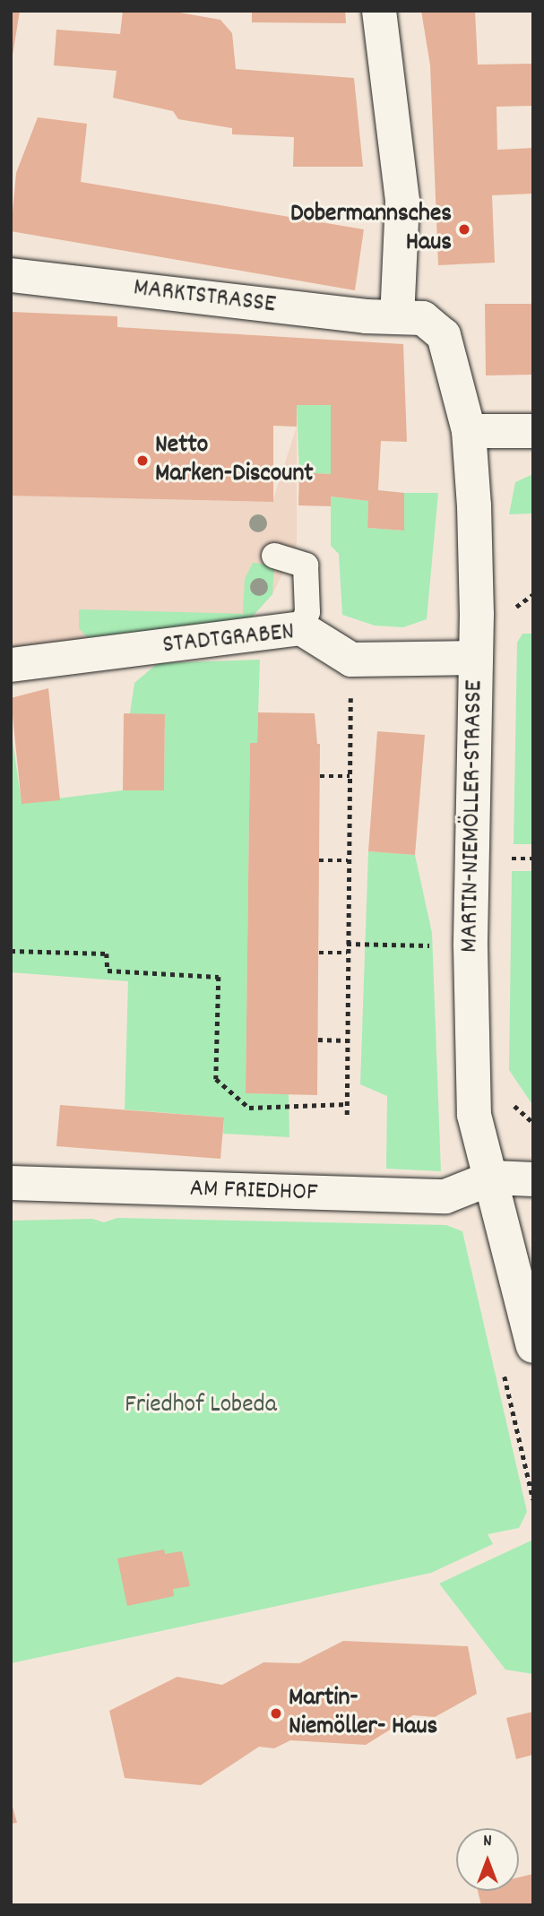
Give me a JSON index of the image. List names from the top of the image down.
{
  "streets": {
    "street": [
      "MARKTSTRASSE",
      "STADTGRABEN",
      "MARTIN-NIEMÖLLER-STRASSE",
      "AM FRIEDHOF"
    ]
  },
  "crossings": [
    ["MARKTSTRASSE", "MARTIN-NIEMÖLLER-STRASSE"],
    ["MARTIN-NIEMÖLLER-STRASSE", "AM FRIEDHOF"]
  ],
  "parks": ["Friedhof Lobeda"],
  "places": ["Dobermannsches Haus", "Netto Marken-Discount", "Martin- Niemöller- Haus"],
  "north": "top"
}
